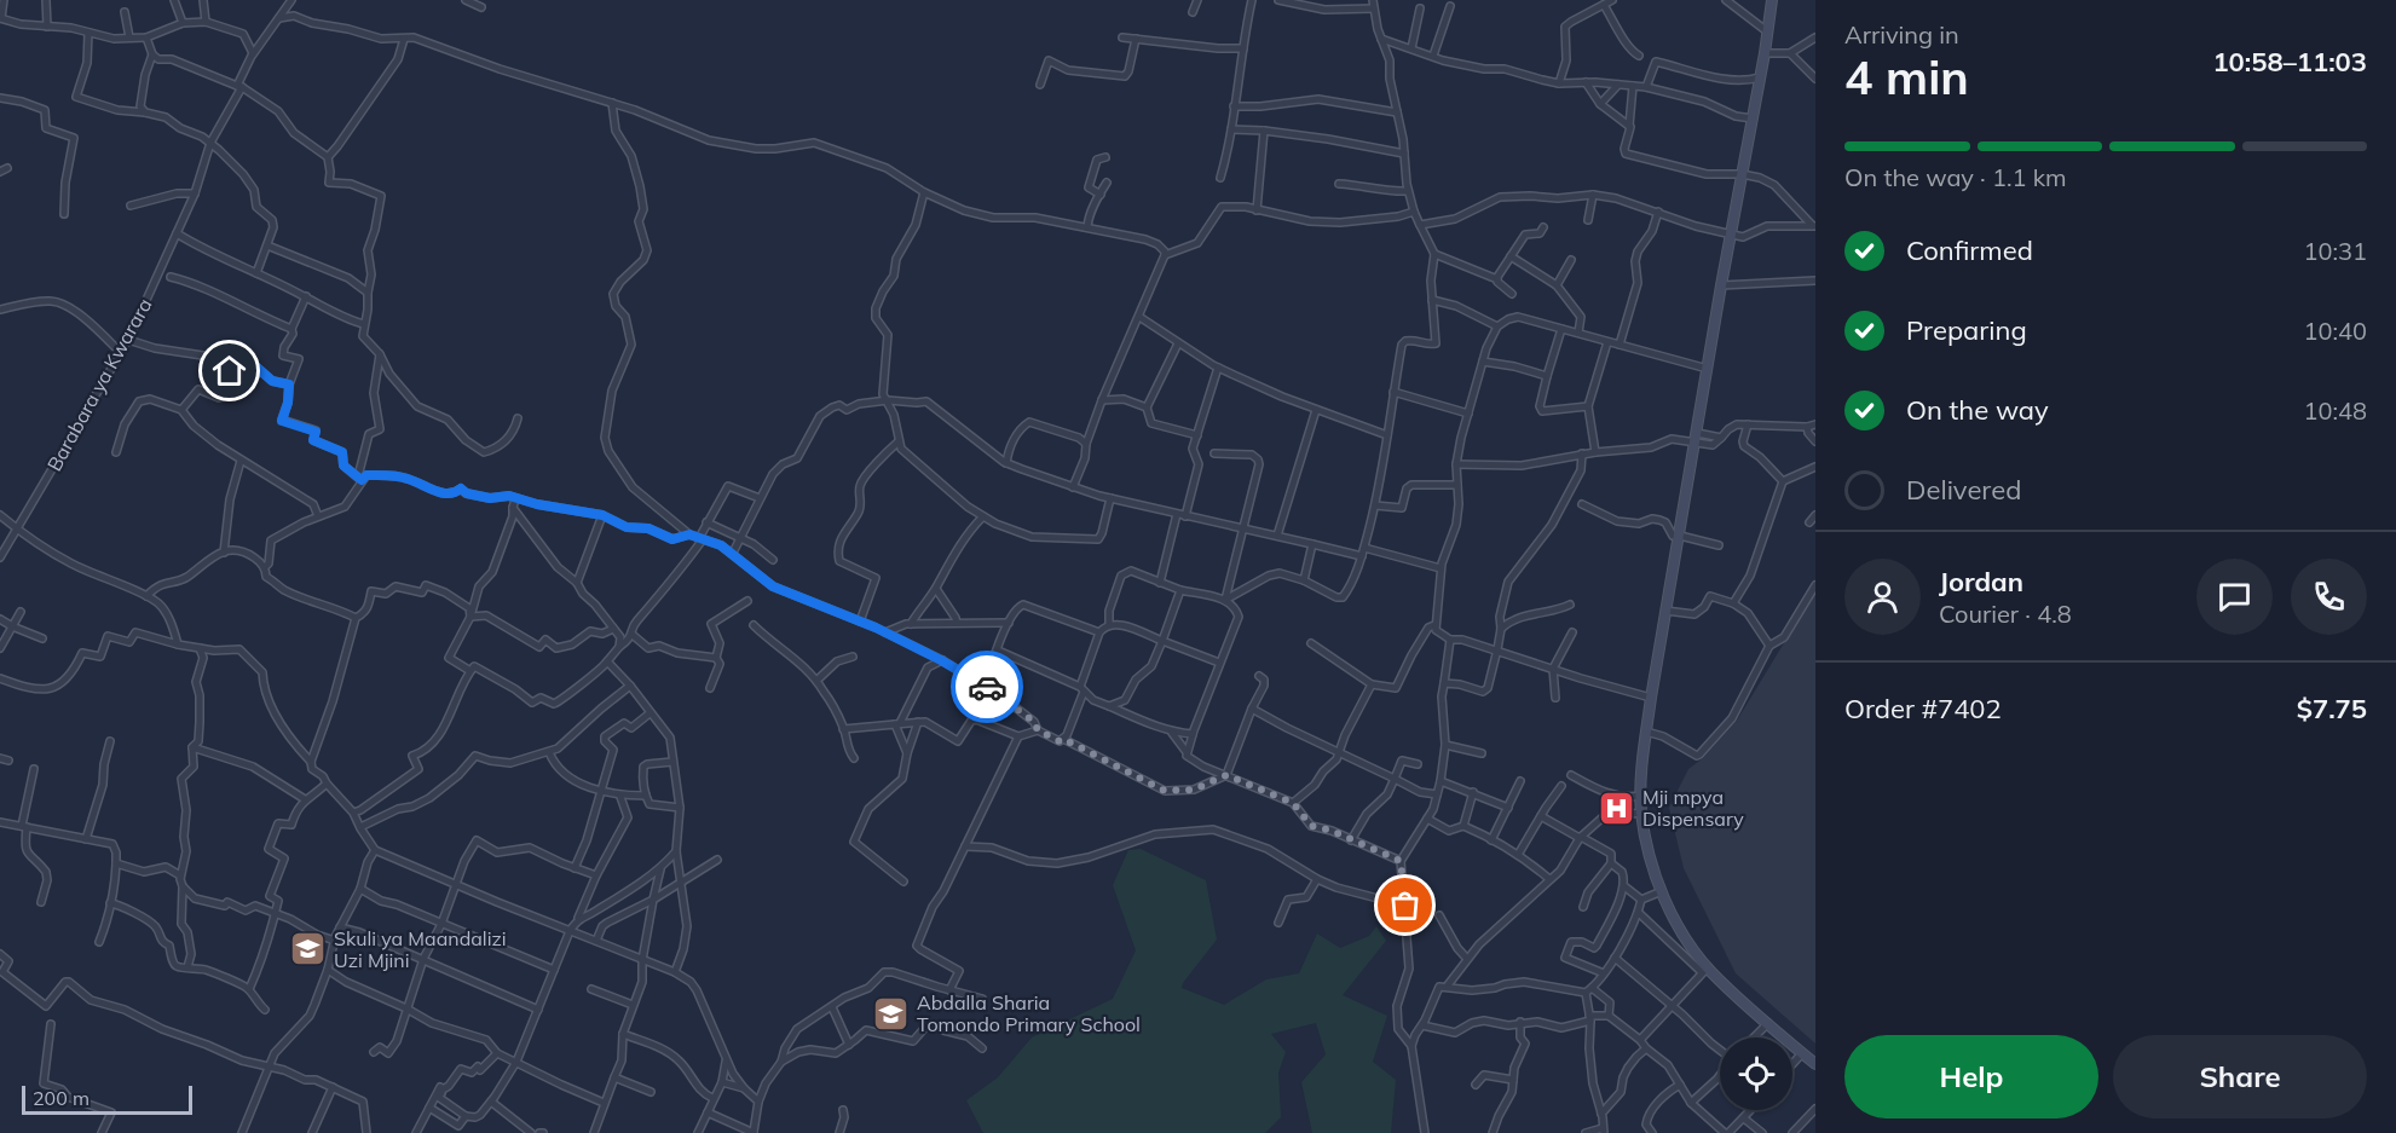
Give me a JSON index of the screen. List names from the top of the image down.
{
  "streets": {
    "street": ["Barabara ya Kwarara"]
  },
  "places": {
    "hospital": ["Mji mpya Dispensary"],
    "school or university": ["Skuli ya Maandalizi Uzi Mjini", "Abdalla Sharia Tomondo Primary School"]
  },
  "scale_bar": "200 m",
  "page": {
    "heading": ["4 min", "Arriving in", "10:58–11:03"],
    "panel": [
      "Jordan",
      "Courier · 4.8",
      "Order #7402",
      "$7.75"
    ],
    "bar": "On the way · 1.1 km",
    "list": [
      ["Confirmed", "10:31"],
      ["Preparing", "10:40"],
      ["On the way", "10:48"],
      "Delivered"
    ],
    "buttons": ["Help", "Share"],
    "scale": "200 m"
  }
}
